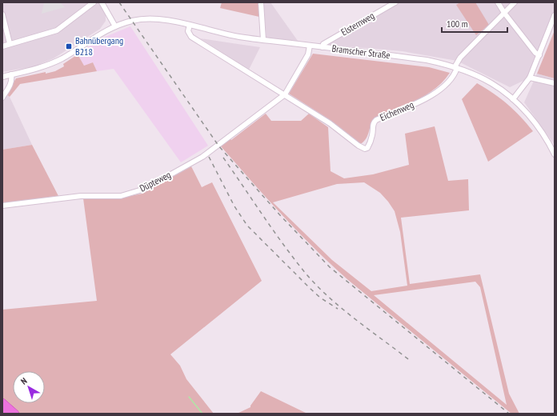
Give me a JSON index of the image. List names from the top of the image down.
{
  "streets": {
    "street": [
      "Elsternweg",
      "Bramscher Straße",
      "Eichenweg",
      "Düpteweg"
    ]
  },
  "crossings": [
    ["Elsternweg", "Bramscher Straße"],
    ["Bramscher Straße", "Eichenweg"],
    ["Eichenweg", "Düpteweg"]
  ],
  "places": {
    "transit": ["Bahnübergang B218"]
  },
  "scale_bar": "100 m",
  "north": "top left"
}
